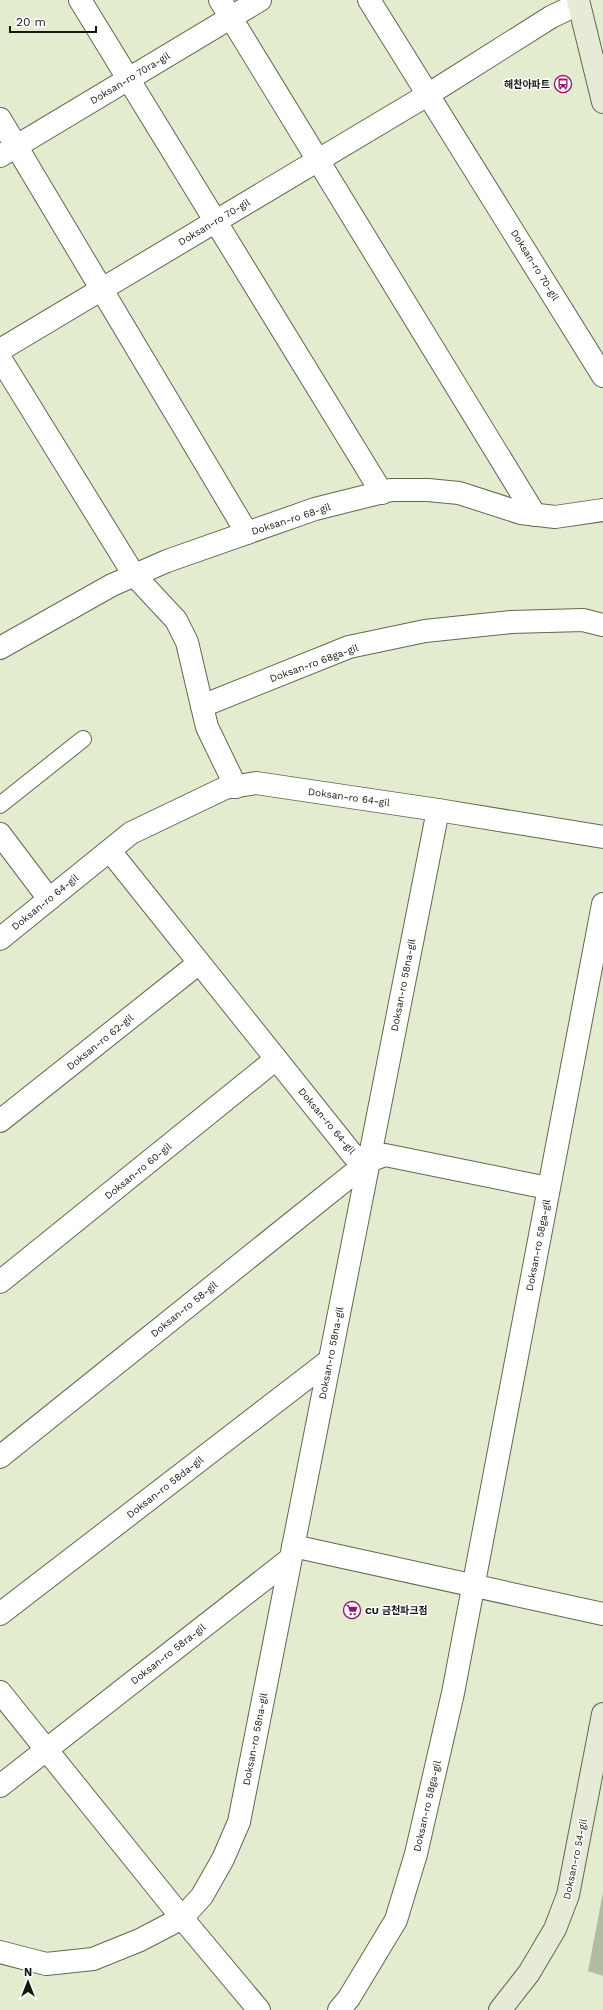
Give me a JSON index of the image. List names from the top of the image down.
{
  "streets": {
    "street": [
      "Doksan-ro 70ra-gil",
      "Doksan-ro 70-gil",
      "Doksan-ro 68-gil",
      "Doksan-ro 68ga-gil",
      "Doksan-ro 64-gil",
      "Doksan-ro 58na-gil",
      "Doksan-ro 62-gil",
      "Doksan-ro 60-gil",
      "Doksan-ro 58ga-gil",
      "Doksan-ro 58-gil",
      "Doksan-ro 58da-gil",
      "Doksan-ro 58ra-gil",
      "Doksan-ro 54-gil"
    ]
  },
  "crossings": [
    ["Doksan-ro 64-gil", "Doksan-ro 58na-gil"],
    ["Doksan-ro 64-gil", "Doksan-ro 62-gil"],
    ["Doksan-ro 64-gil", "Doksan-ro 60-gil"],
    ["Doksan-ro 64-gil", "Doksan-ro 58-gil"],
    ["Doksan-ro 58na-gil", "Doksan-ro 58-gil"],
    ["Doksan-ro 58na-gil", "Doksan-ro 58da-gil"],
    ["Doksan-ro 58na-gil", "Doksan-ro 58ra-gil"]
  ],
  "places": {
    "bus stop": ["해찬아파트"],
    "supermarket": ["CU 금천파크점"]
  },
  "scale_bar": "20 m",
  "north": "top"
}
